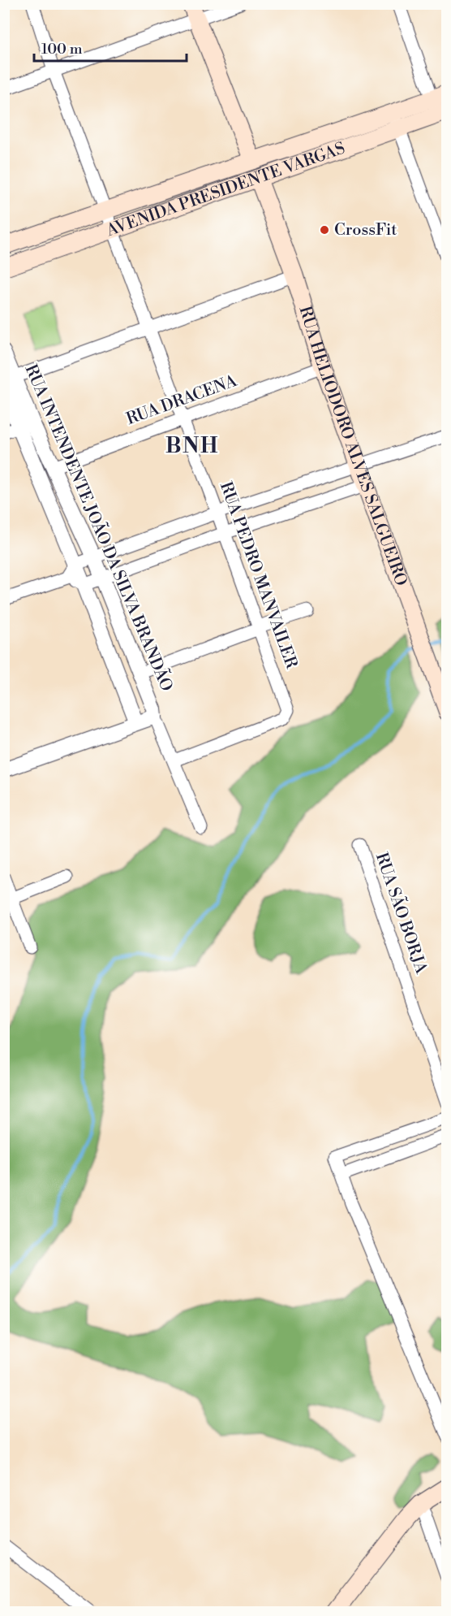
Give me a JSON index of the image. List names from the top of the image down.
{
  "streets": {
    "main road": ["AVENIDA PRESIDENTE VARGAS", "RUA HELIODORO ALVES SALGUEIRO"],
    "street": [
      "RUA DRACENA",
      "RUA INTENDENTE JOÃO DA SILVA BRANDÃO",
      "RUA PEDRO MANVAILER",
      "RUA SÃO BORJA"
    ]
  },
  "crossings": [
    ["AVENIDA PRESIDENTE VARGAS", "RUA HELIODORO ALVES SALGUEIRO"],
    ["AVENIDA PRESIDENTE VARGAS", "RUA PEDRO MANVAILER"],
    ["RUA DRACENA", "RUA HELIODORO ALVES SALGUEIRO"],
    ["RUA DRACENA", "RUA INTENDENTE JOÃO DA SILVA BRANDÃO"],
    ["RUA DRACENA", "RUA PEDRO MANVAILER"],
    ["RUA INTENDENTE JOÃO DA SILVA BRANDÃO", "RUA PEDRO MANVAILER"]
  ],
  "districts": ["BNH"],
  "places": ["CrossFit"],
  "scale_bar": "100 m"
}
